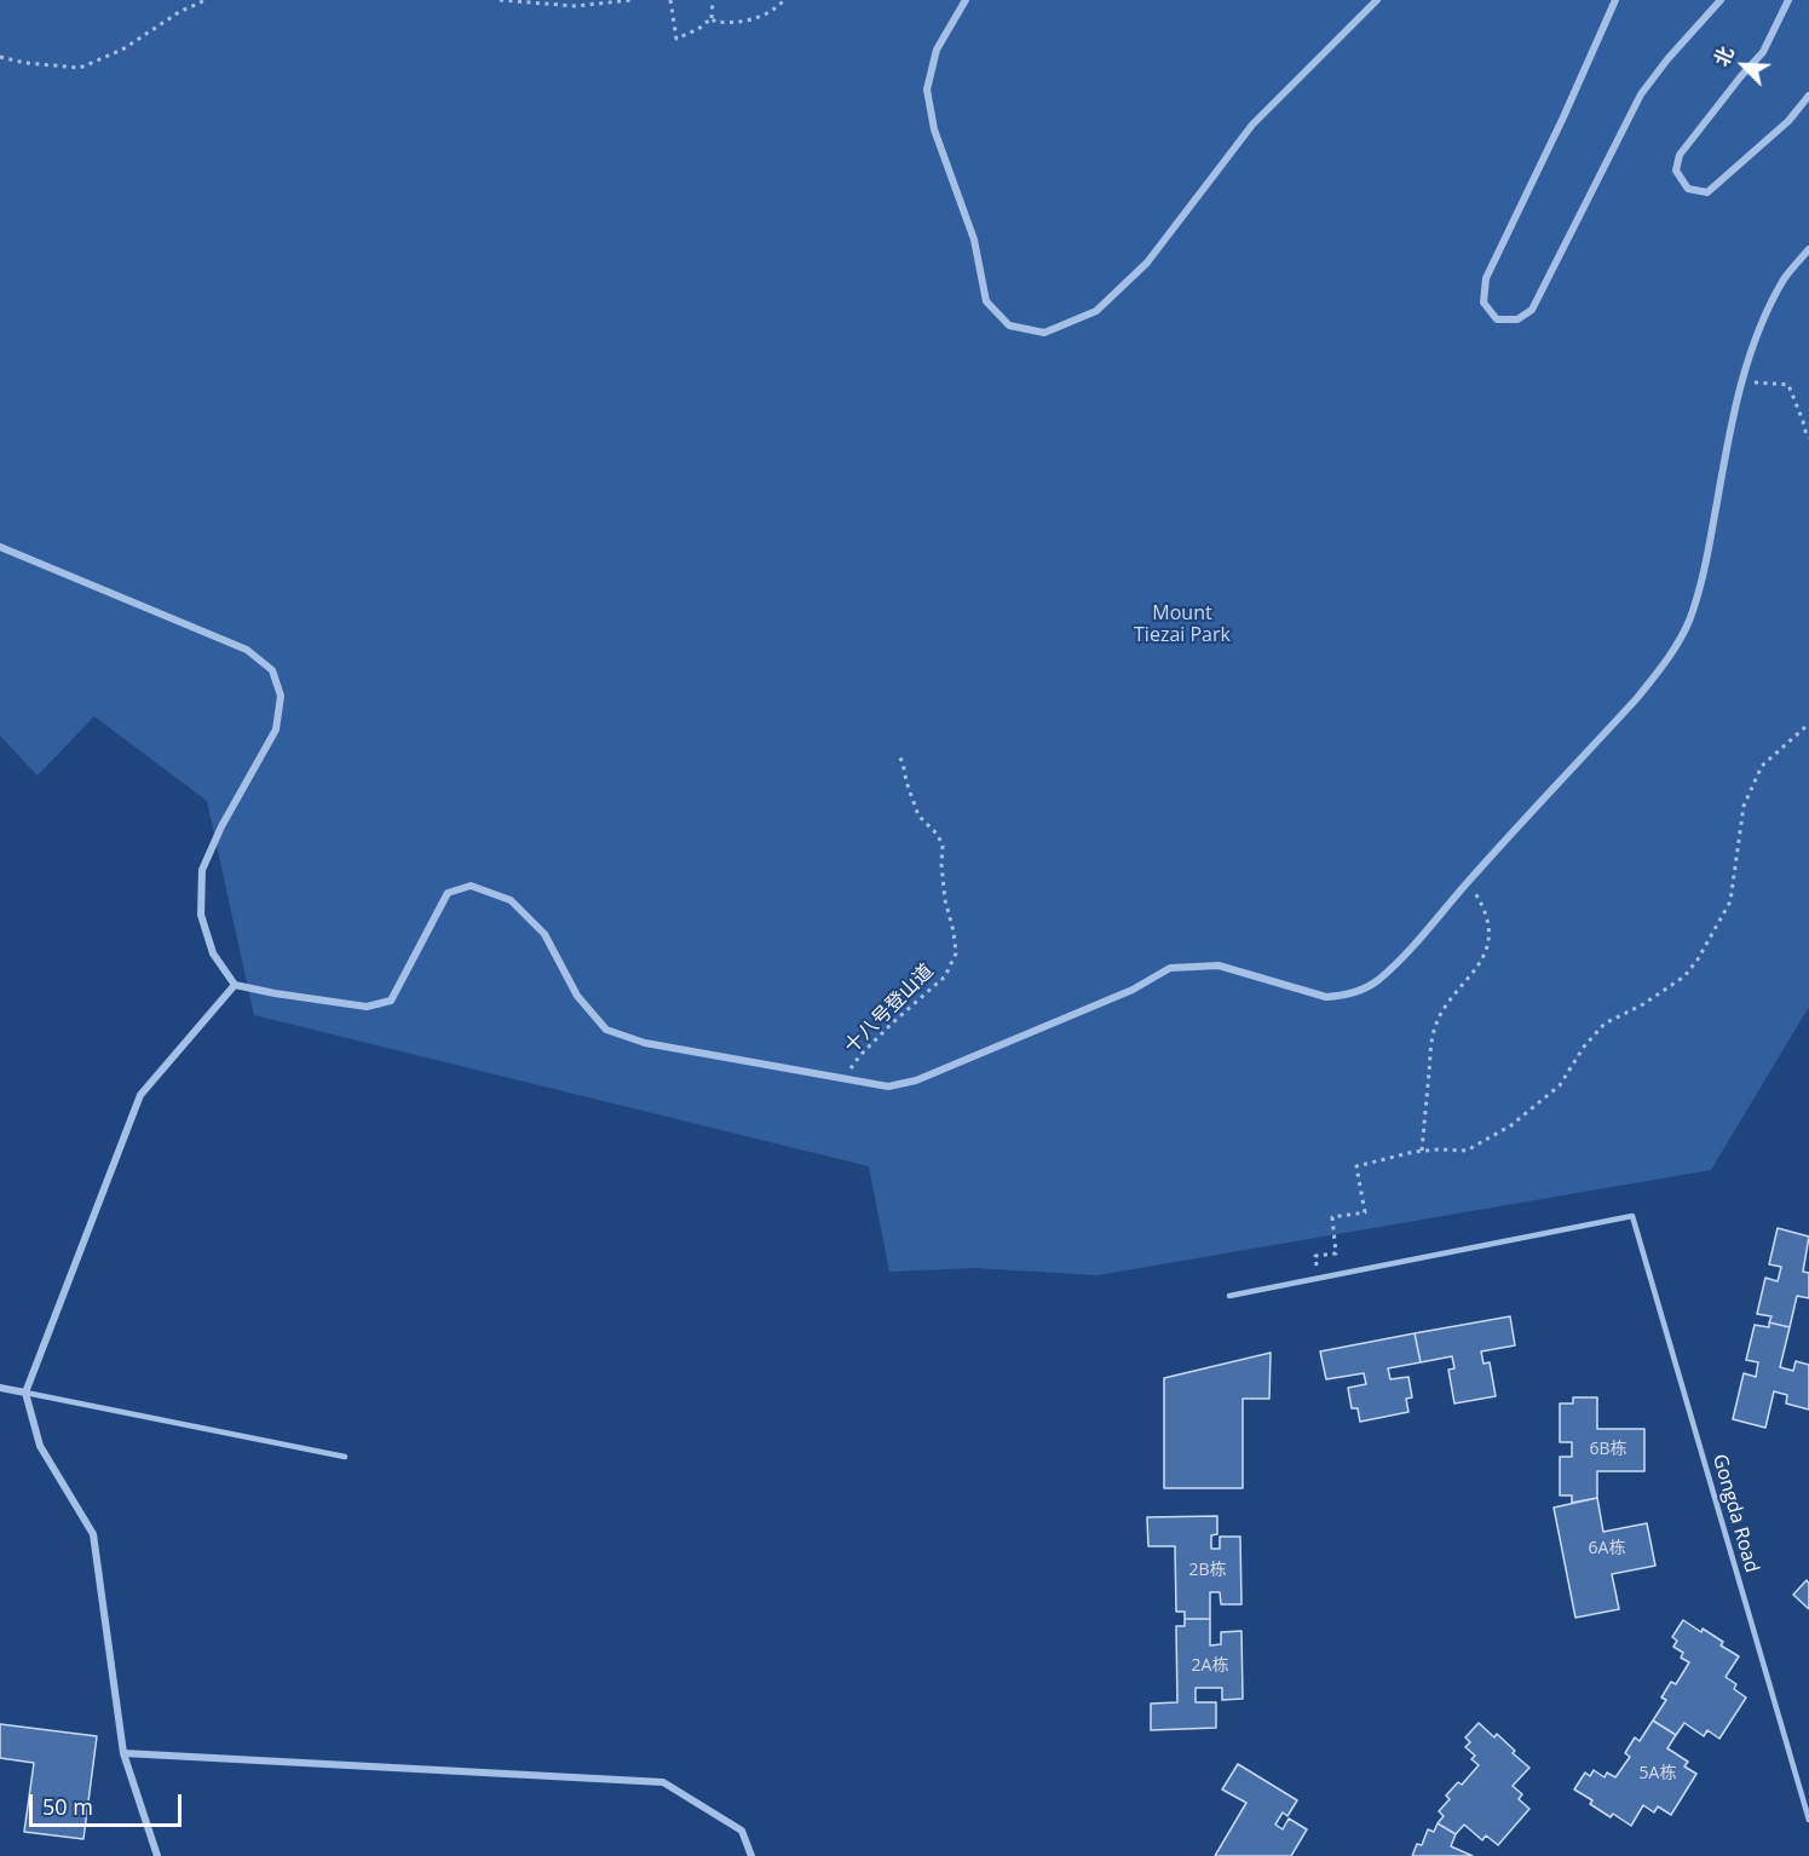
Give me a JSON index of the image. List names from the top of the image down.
{
  "streets": {
    "lane": ["Gongda Road"],
    "path": ["十八号登山道"]
  },
  "parks": ["Mount Tiezai Park"],
  "house_numbers": [
    "6B栋",
    "6A栋",
    "2B栋",
    "2A栋",
    "5A栋"
  ],
  "scale_bar": "50 m",
  "north": "top left"
}
